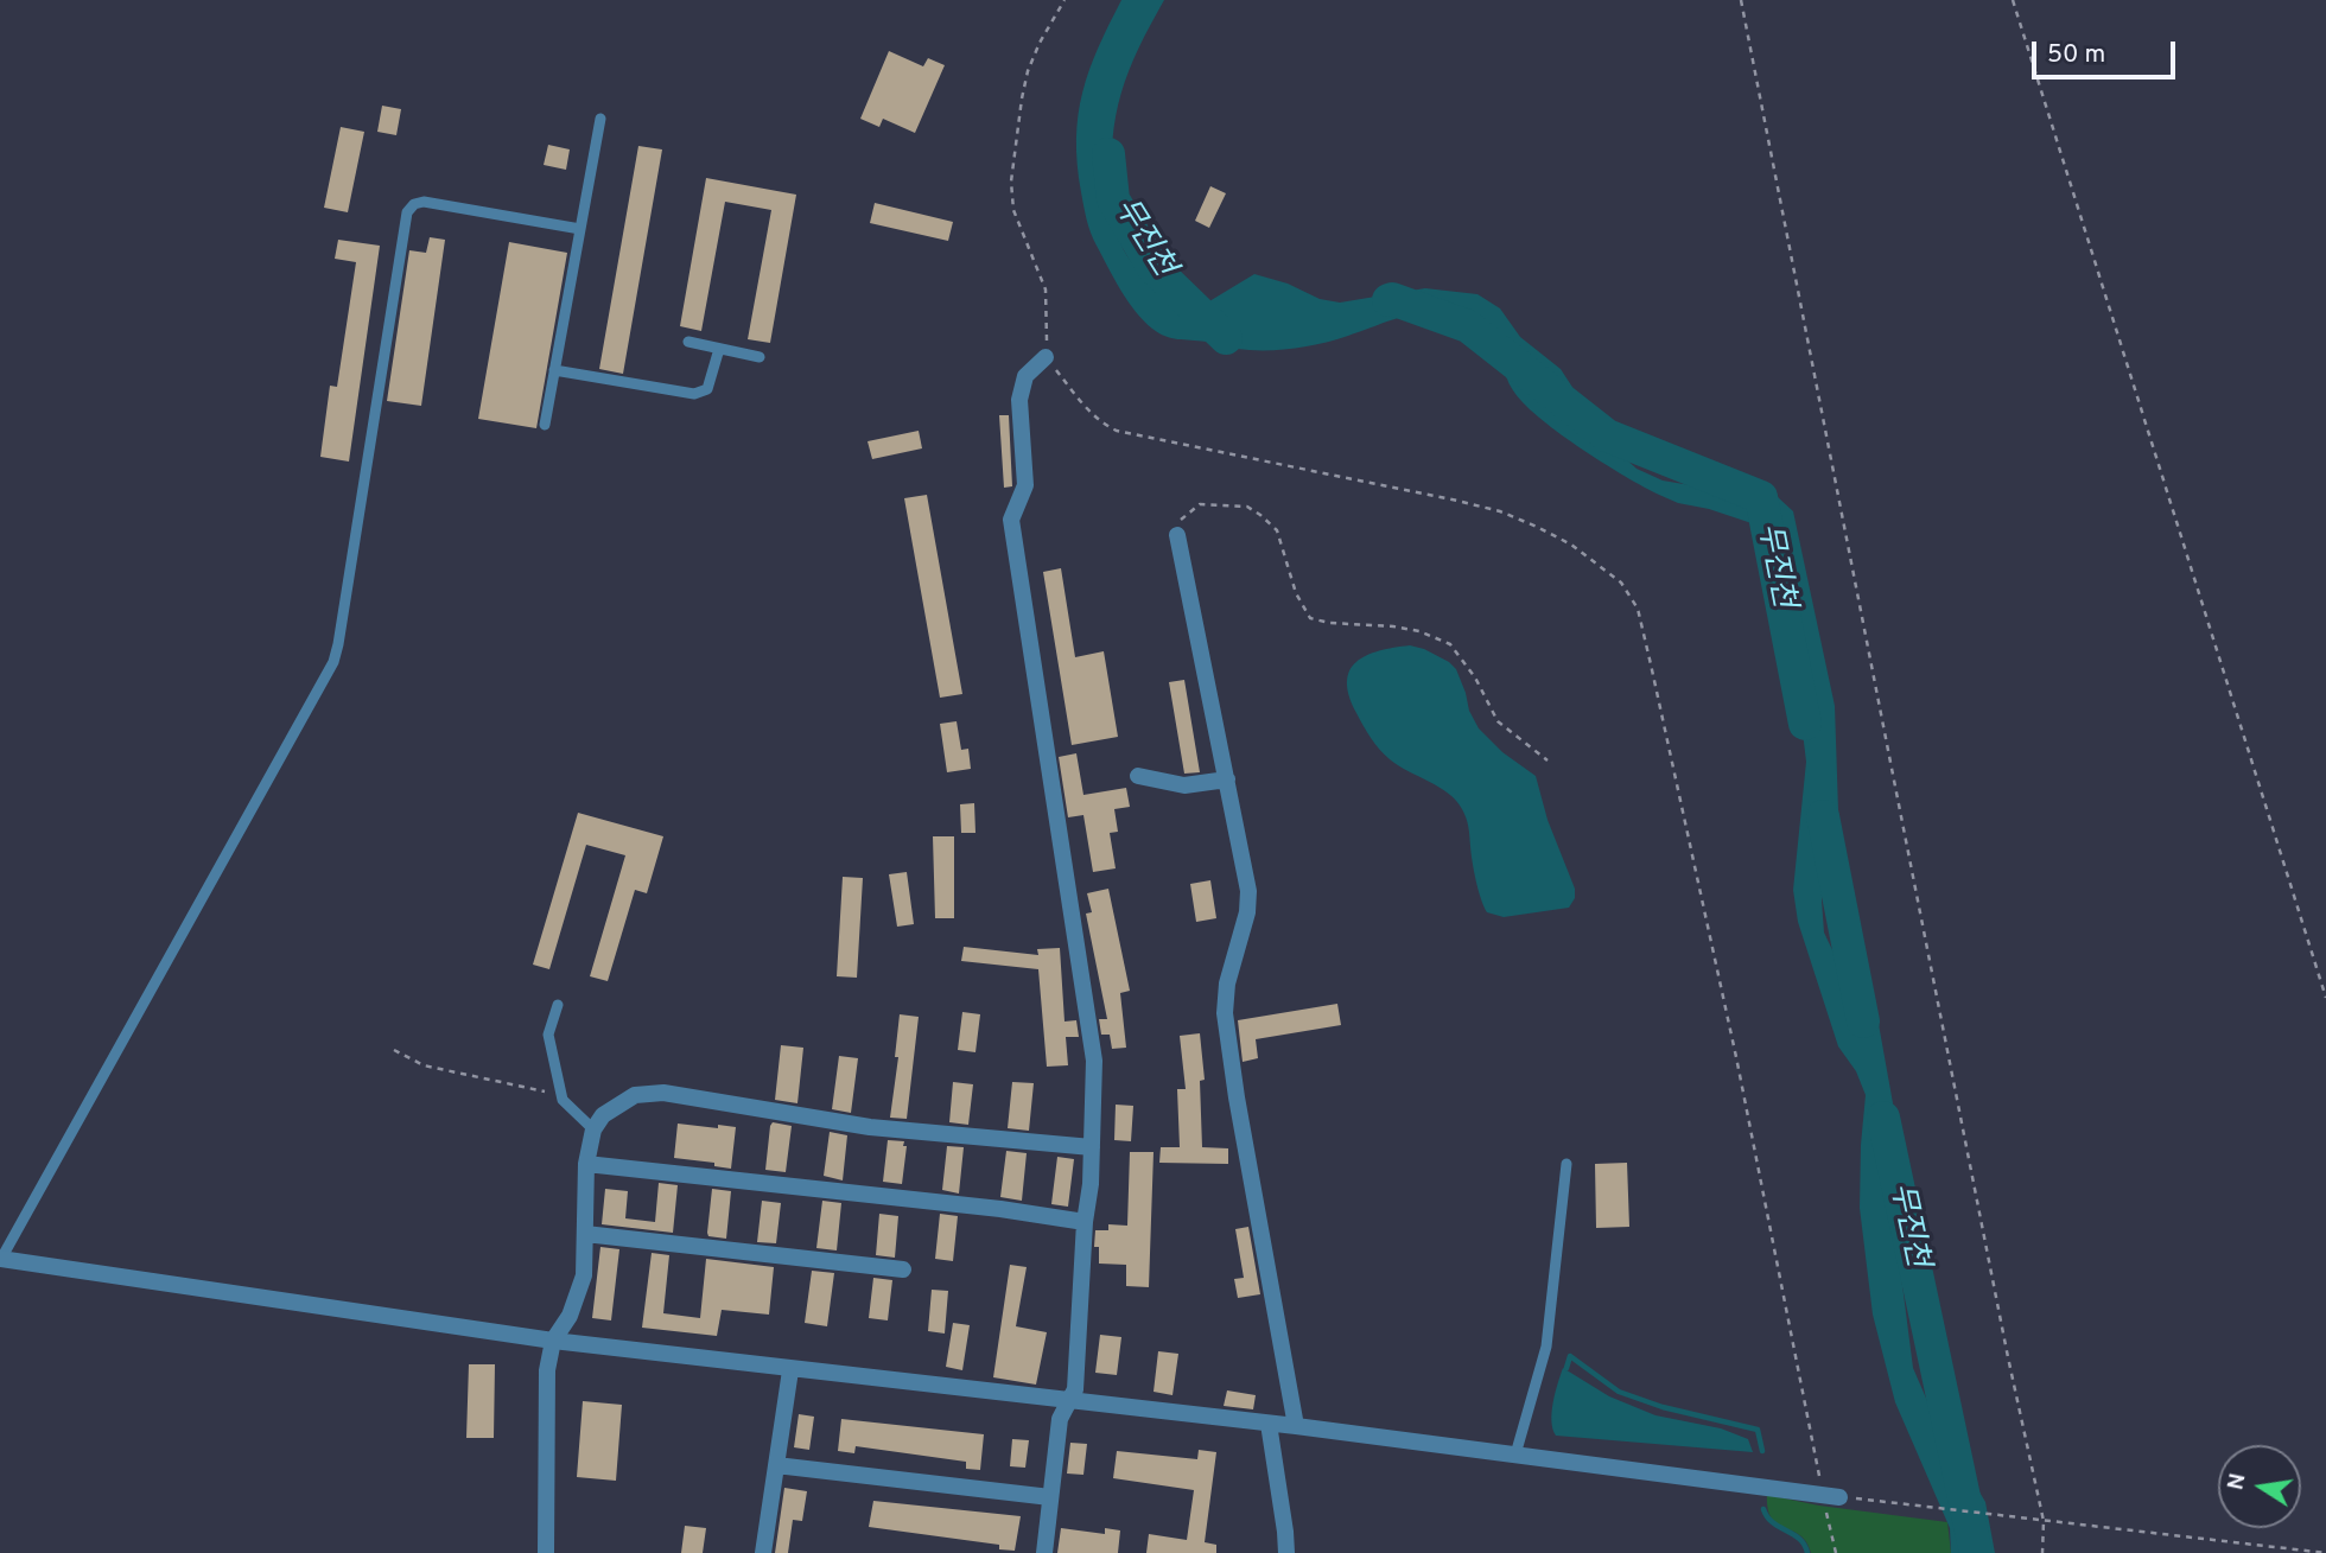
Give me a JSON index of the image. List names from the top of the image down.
{
  "water": ["무진천"],
  "scale_bar": "50 m",
  "north": "left"
}
